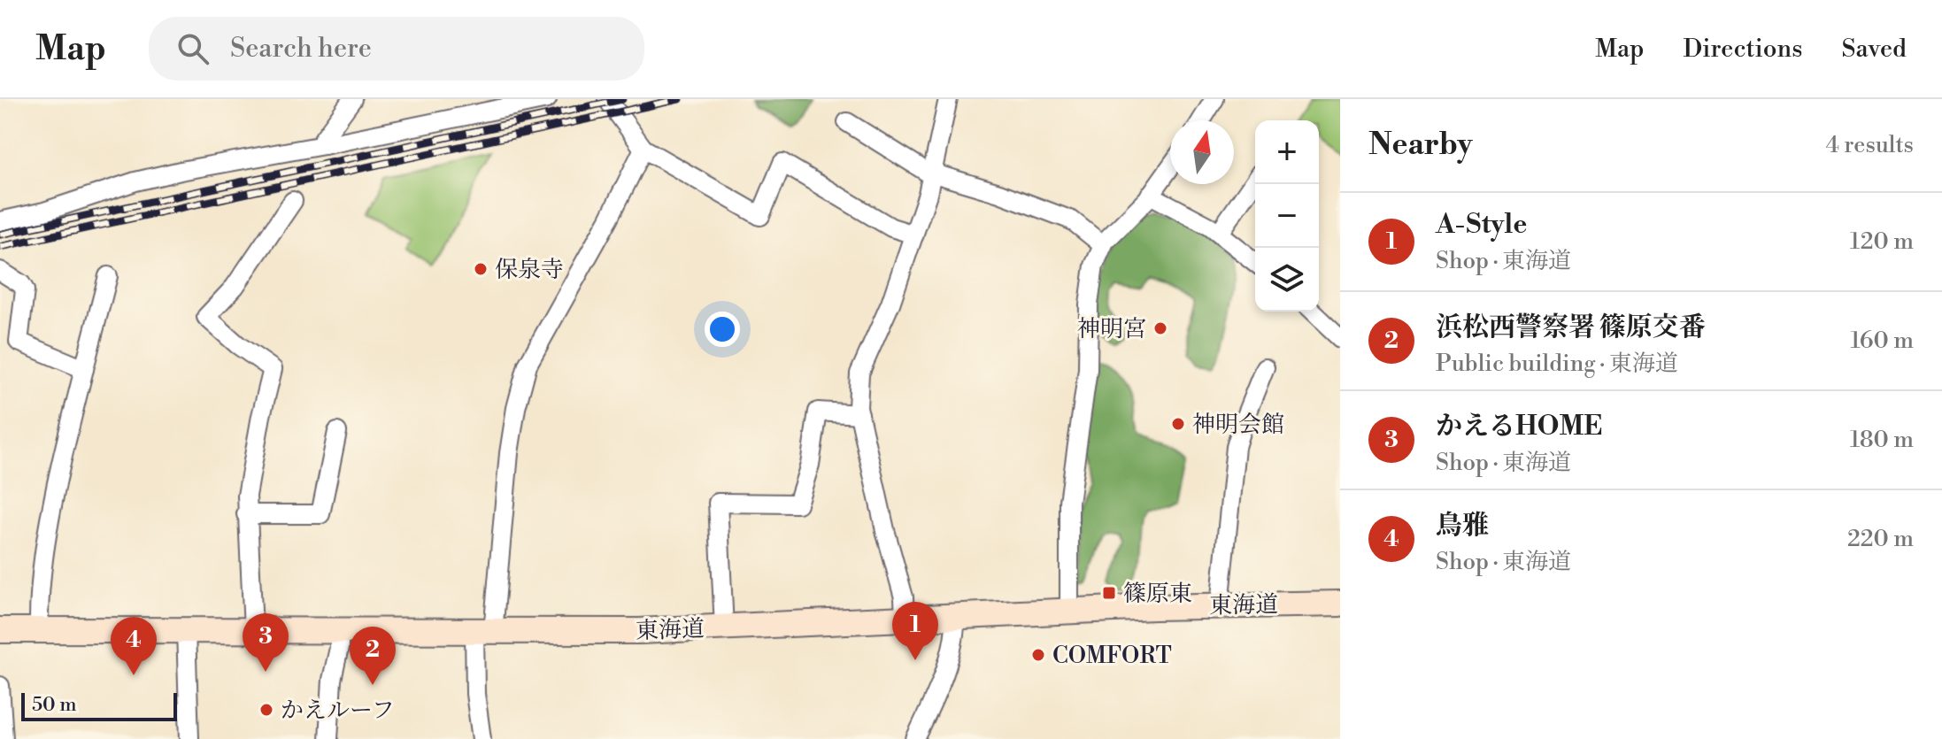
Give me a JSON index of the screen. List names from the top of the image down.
{
  "streets": {
    "main road": ["東海道"]
  },
  "places": {
    "other": [
      "保泉寺",
      "神明宮",
      "神明会館",
      "COMFORT",
      "かえルーフ"
    ],
    "transit": ["篠原東"]
  },
  "scale_bar": "50 m",
  "north": "top",
  "page": {
    "header": "Map",
    "search": "Search here",
    "nav": ["Map", "Directions", "Saved"],
    "heading": ["Nearby", "4 results"],
    "map_buttons": ["+", "−"],
    "list": [
      {
        "mark": "1",
        "name": "A-Style",
        "note": "Shop · 東海道",
        "value": "120 m"
      },
      {
        "mark": "2",
        "name": "浜松西警察署 篠原交番",
        "note": "Public building · 東海道",
        "value": "160 m"
      },
      {
        "mark": "3",
        "name": "かえるHOME",
        "note": "Shop · 東海道",
        "value": "180 m"
      },
      {
        "mark": "4",
        "name": "鳥雅",
        "note": "Shop · 東海道",
        "value": "220 m"
      }
    ],
    "pins": [
      "1",
      "3",
      "4",
      "2"
    ],
    "scale": "50 m"
  }
}
